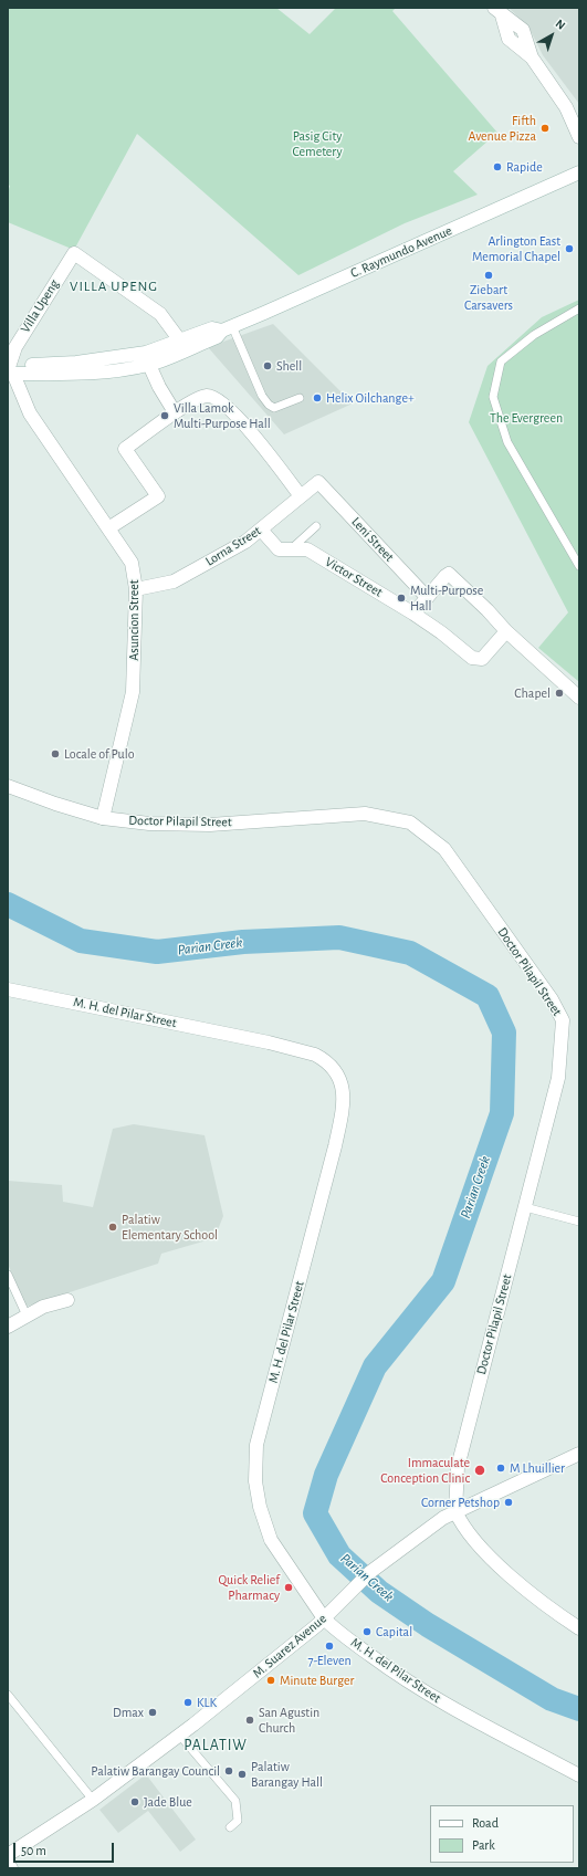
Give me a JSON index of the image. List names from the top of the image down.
{
  "streets": {
    "street": [
      "C. Raymundo Avenue",
      "Villa Upeng",
      "Leni Street",
      "Lorna Street",
      "Victor Street",
      "Asuncion Street",
      "Doctor Pilapil Street",
      "M. H. del Pilar Street",
      "M. Suarez Avenue"
    ]
  },
  "crossings": [
    ["C. Raymundo Avenue", "Villa Upeng"],
    ["C. Raymundo Avenue", "Asuncion Street"],
    ["Villa Upeng", "Asuncion Street"],
    ["Leni Street", "Lorna Street"],
    ["Lorna Street", "Victor Street"],
    ["Lorna Street", "Asuncion Street"],
    ["Asuncion Street", "Doctor Pilapil Street"],
    ["Doctor Pilapil Street", "M. Suarez Avenue"],
    ["M. H. del Pilar Street", "M. Suarez Avenue"]
  ],
  "districts": ["VILLA UPENG", "PALATIW"],
  "water": ["Parian Creek"],
  "parks": ["Pasig City Cemetery", "The Evergreen"],
  "places": [
    "Fifth Avenue Pizza",
    "Rapide",
    "Arlington East Memorial Chapel",
    "Ziebart Carsavers",
    "Shell",
    "Helix Oilchange+",
    "Villa Lamok Multi-Purpose Hall",
    "Multi-Purpose Hall",
    "Chapel",
    "Locale of Pulo",
    "Palatiw Elementary School",
    "M Lhuillier",
    "Immaculate Conception Clinic",
    "Corner Petshop",
    "Quick Relief Pharmacy",
    "Capital",
    "7-Eleven",
    "Minute Burger",
    "KLK",
    "Dmax",
    "San Agustin Church",
    "Palatiw Barangay Council",
    "Palatiw Barangay Hall",
    "Jade Blue"
  ],
  "legend": ["Road", "Park"],
  "scale_bar": "50 m",
  "north": "top right"
}
